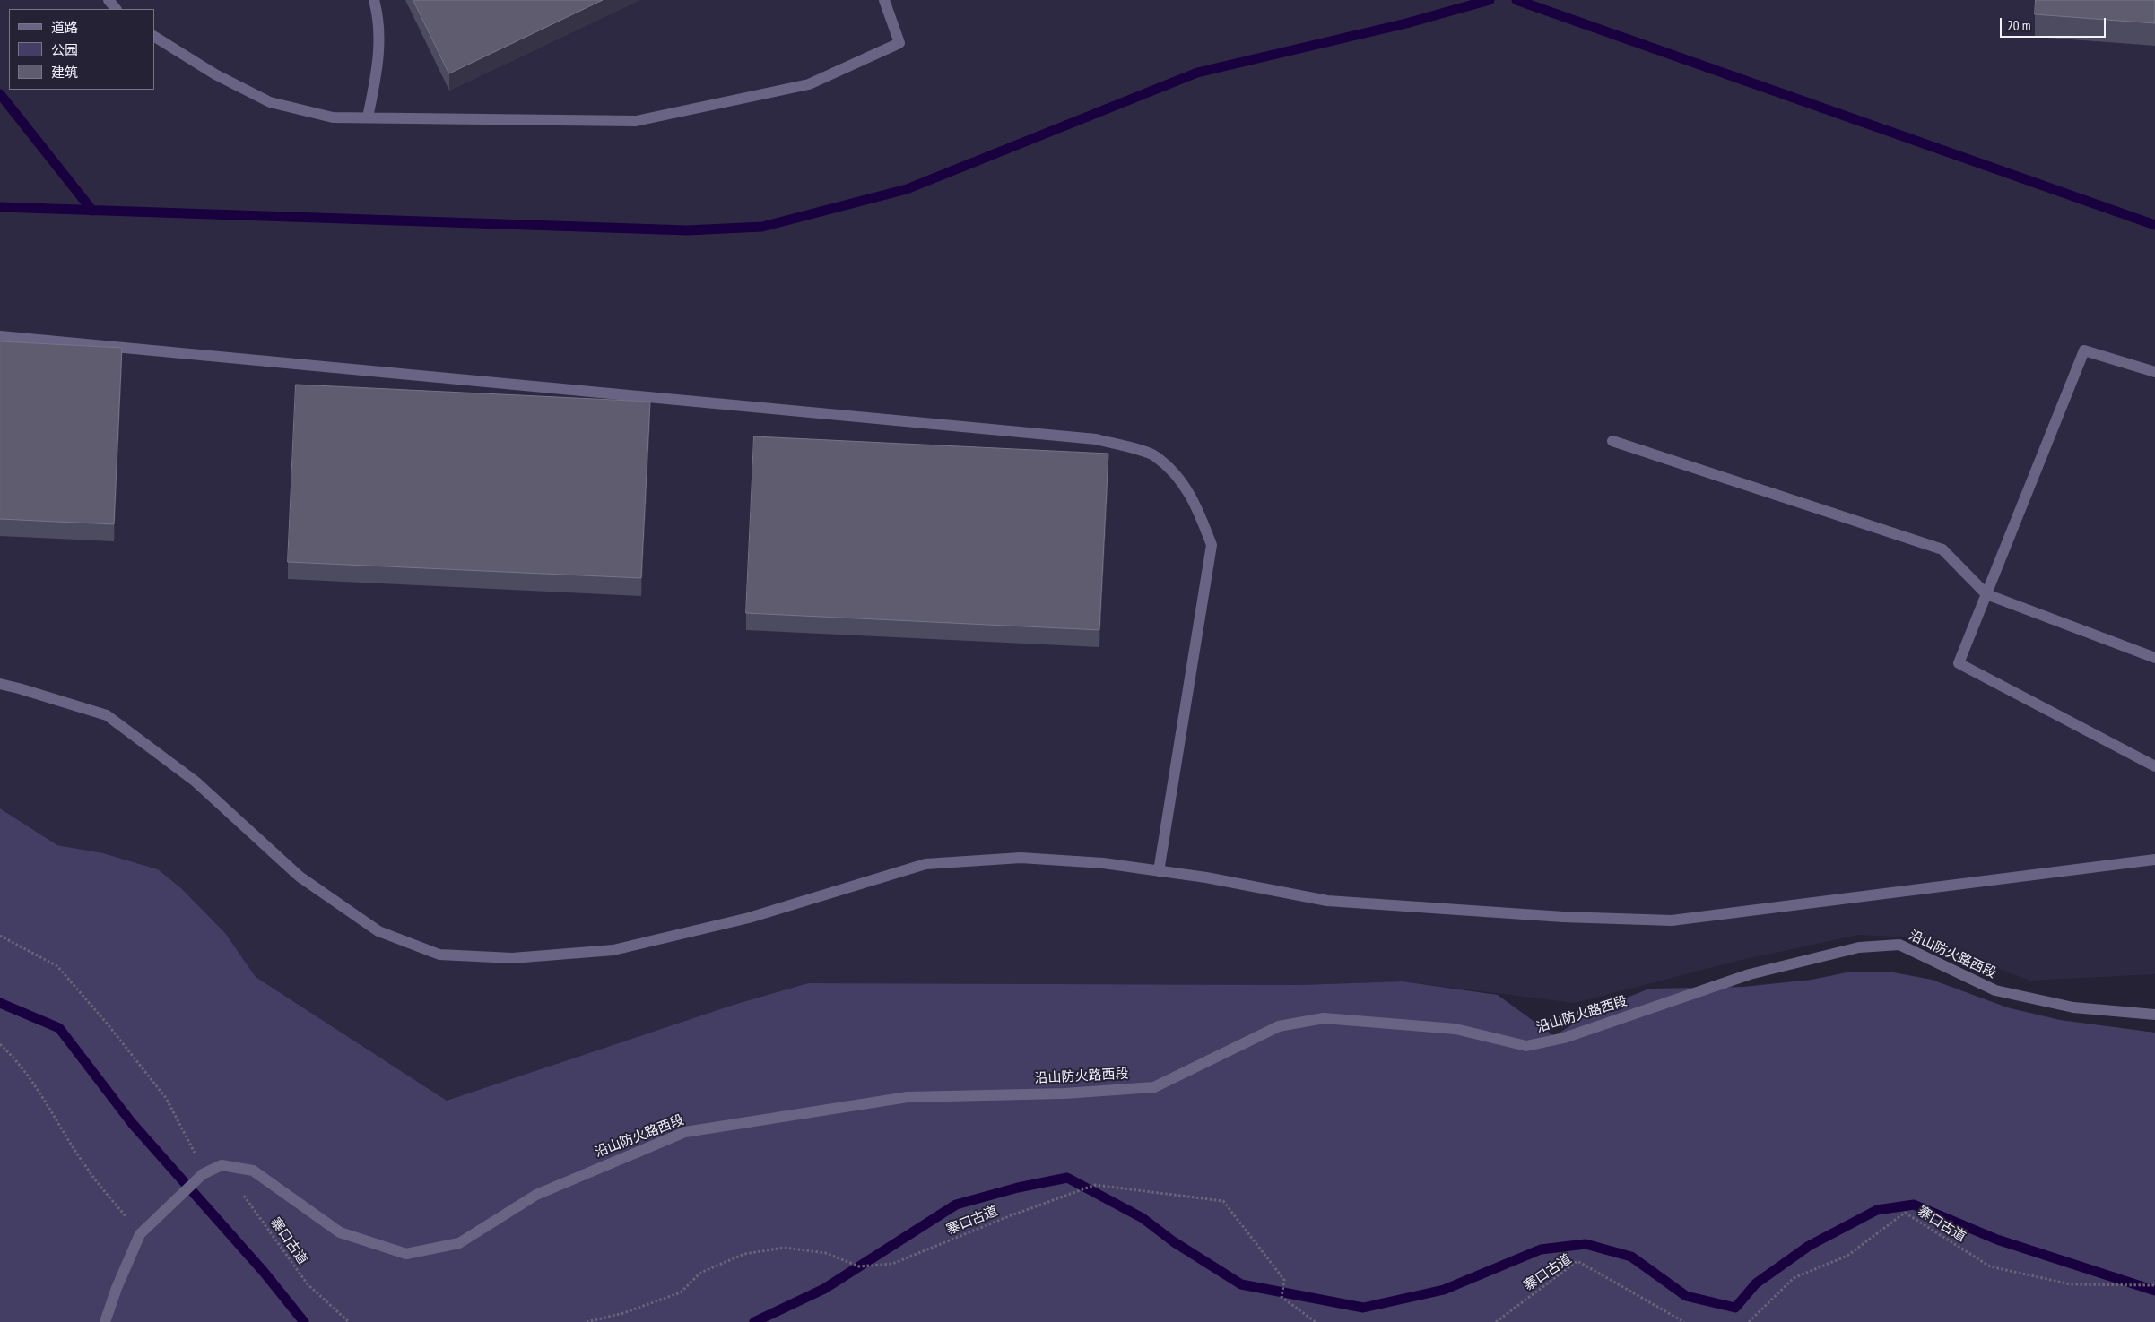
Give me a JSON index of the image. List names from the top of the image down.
{
  "streets": {
    "street": ["沿山防火路西段"],
    "path": ["寨口古道"]
  },
  "crossings": [
    ["沿山防火路西段", "寨口古道"]
  ],
  "legend": ["道路", "公园", "建筑"],
  "scale_bar": "20 m"
}
